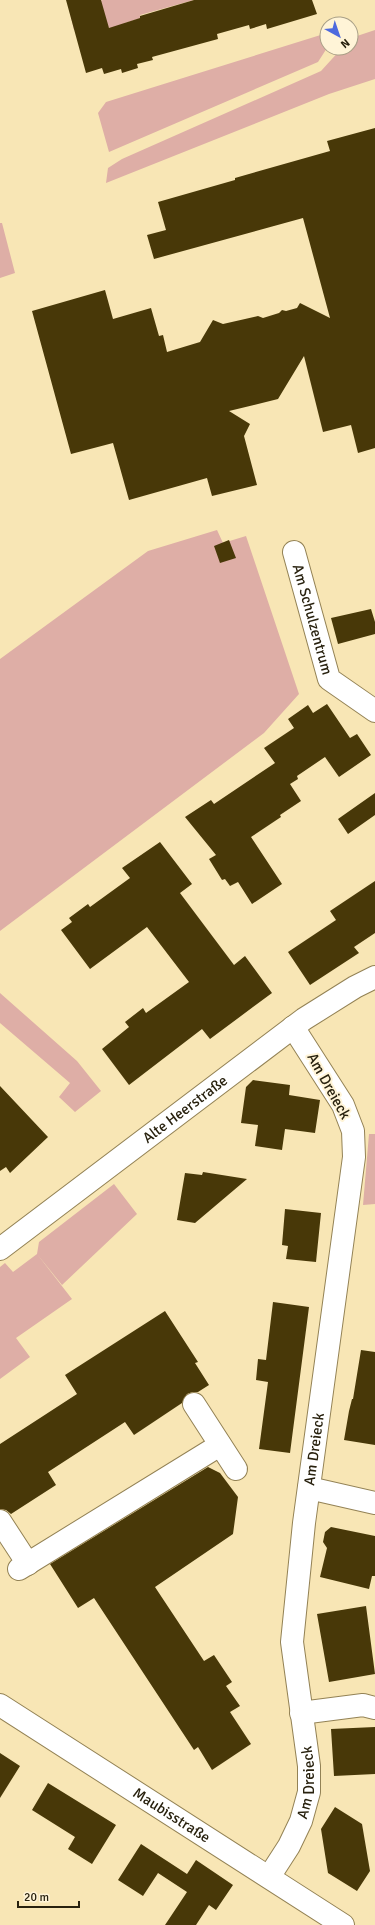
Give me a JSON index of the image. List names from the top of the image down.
{
  "streets": {
    "street": [
      "Am Schulzentrum",
      "Am Dreieck",
      "Alte Heerstraße",
      "Maubisstraße"
    ]
  },
  "crossings": [
    ["Am Dreieck", "Alte Heerstraße"],
    ["Am Dreieck", "Maubisstraße"]
  ],
  "scale_bar": "20 m",
  "north": "bottom right"
}
